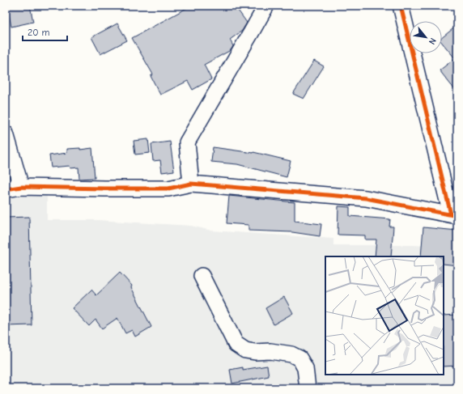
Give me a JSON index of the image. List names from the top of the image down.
{
  "scale_bar": "20 m",
  "north": "bottom right"
}
